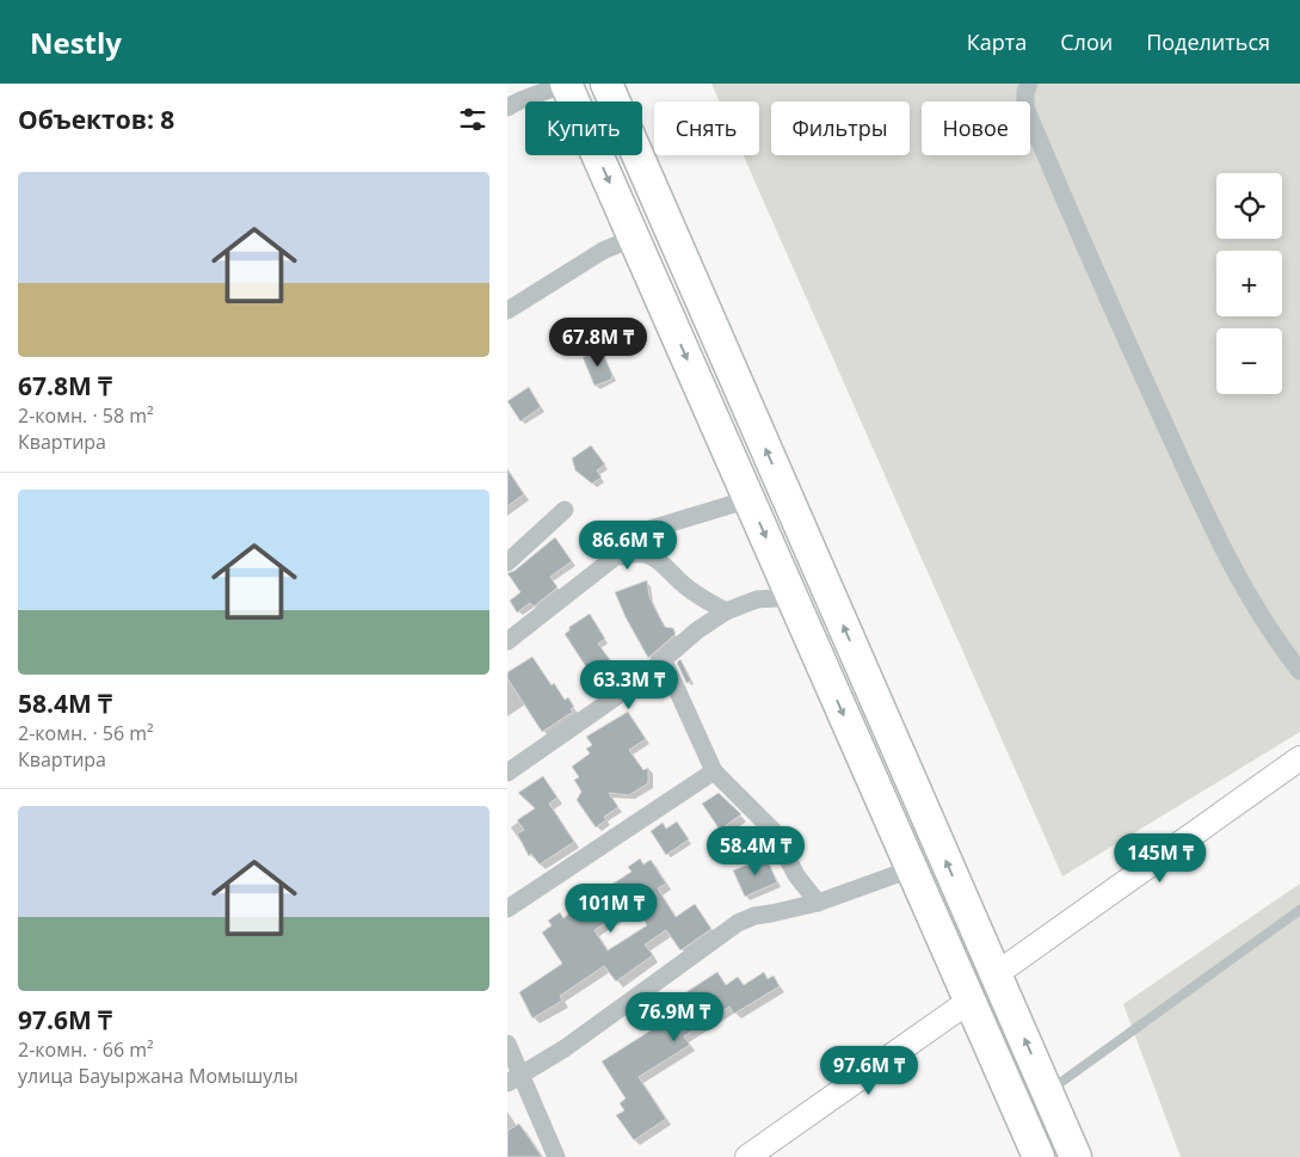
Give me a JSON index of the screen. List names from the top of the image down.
{
  "page": {
    "header": "Nestly",
    "nav": ["Карта", "Слои", "Поделиться"],
    "heading": "Объектов: 8",
    "chip": [
      "Купить",
      "Снять",
      "Фильтры",
      "Новое"
    ],
    "list": [
      {
        "name": "67.8M ₸",
        "note": "2-комн. · 58 m² · Квартира"
      },
      {
        "name": "58.4M ₸",
        "note": "2-комн. · 56 m² · Квартира"
      },
      {
        "name": "97.6M ₸",
        "note": "2-комн. · 66 m² · улица Бауыржана Момышулы"
      }
    ],
    "map_buttons": ["+", "−"],
    "price": [
      "67.8M ₸",
      "86.6M ₸",
      "63.3M ₸",
      "58.4M ₸",
      "145M ₸",
      "101M ₸",
      "76.9M ₸",
      "97.6M ₸"
    ]
  }
}
